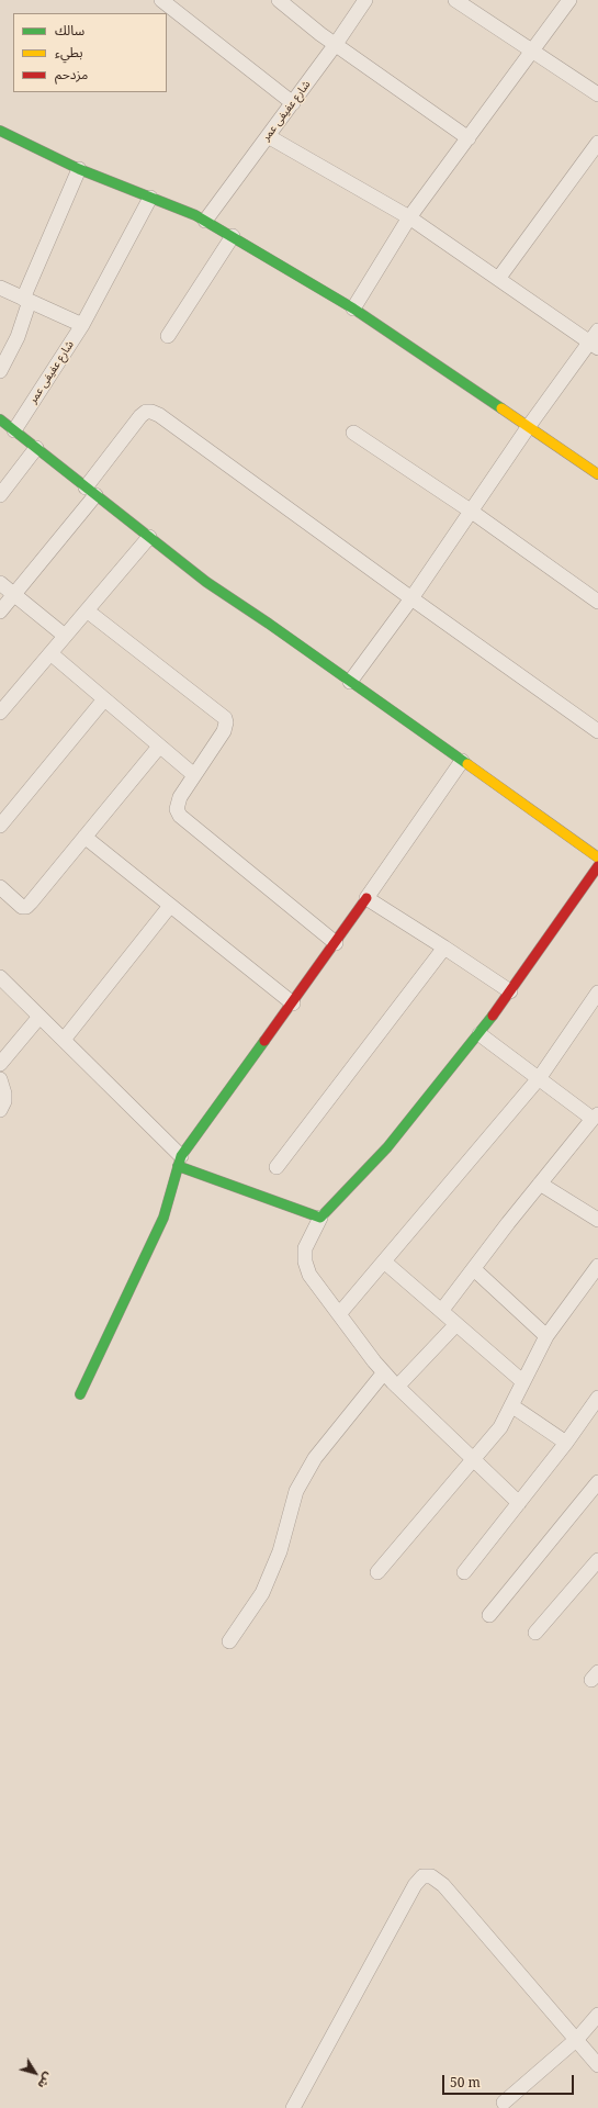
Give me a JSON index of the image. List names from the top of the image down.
{
  "streets": {
    "street": ["شارع عفيفى عمر"]
  },
  "legend": ["سالك", "بطيء", "مزدحم"],
  "scale_bar": "50 m",
  "north": "bottom right"
}
